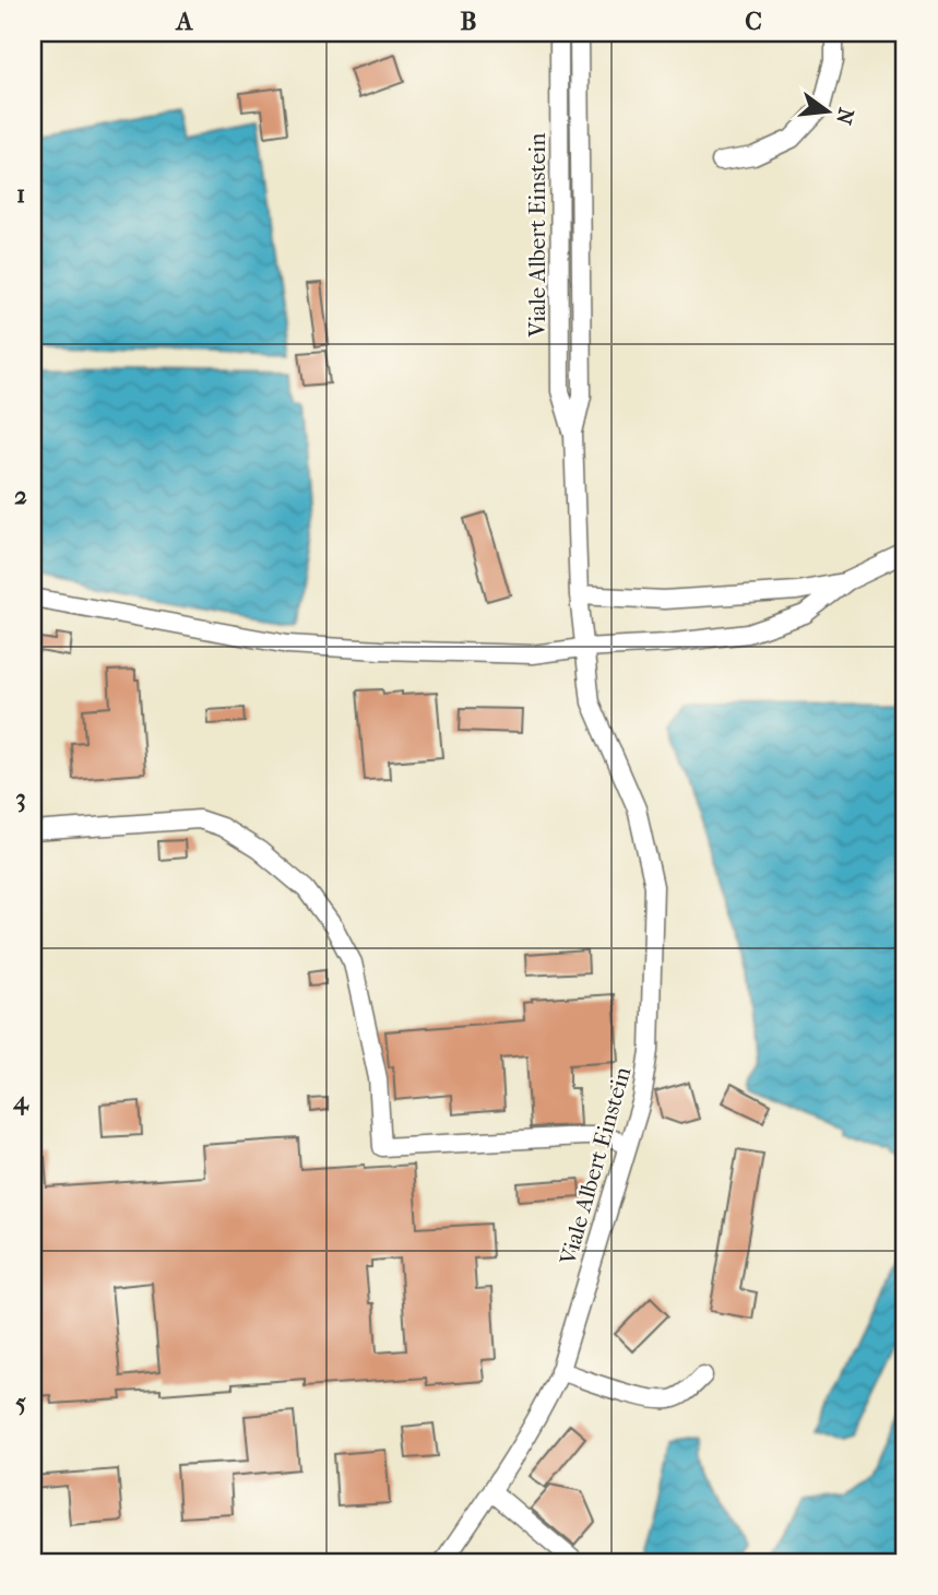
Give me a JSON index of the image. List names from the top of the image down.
{
  "streets": {
    "street": ["Viale Albert Einstein"]
  },
  "north": "right",
  "grid": {
    "columns": ["A", "B", "C"],
    "rows": [
      "1",
      "2",
      "3",
      "4",
      "5"
    ]
  }
}
